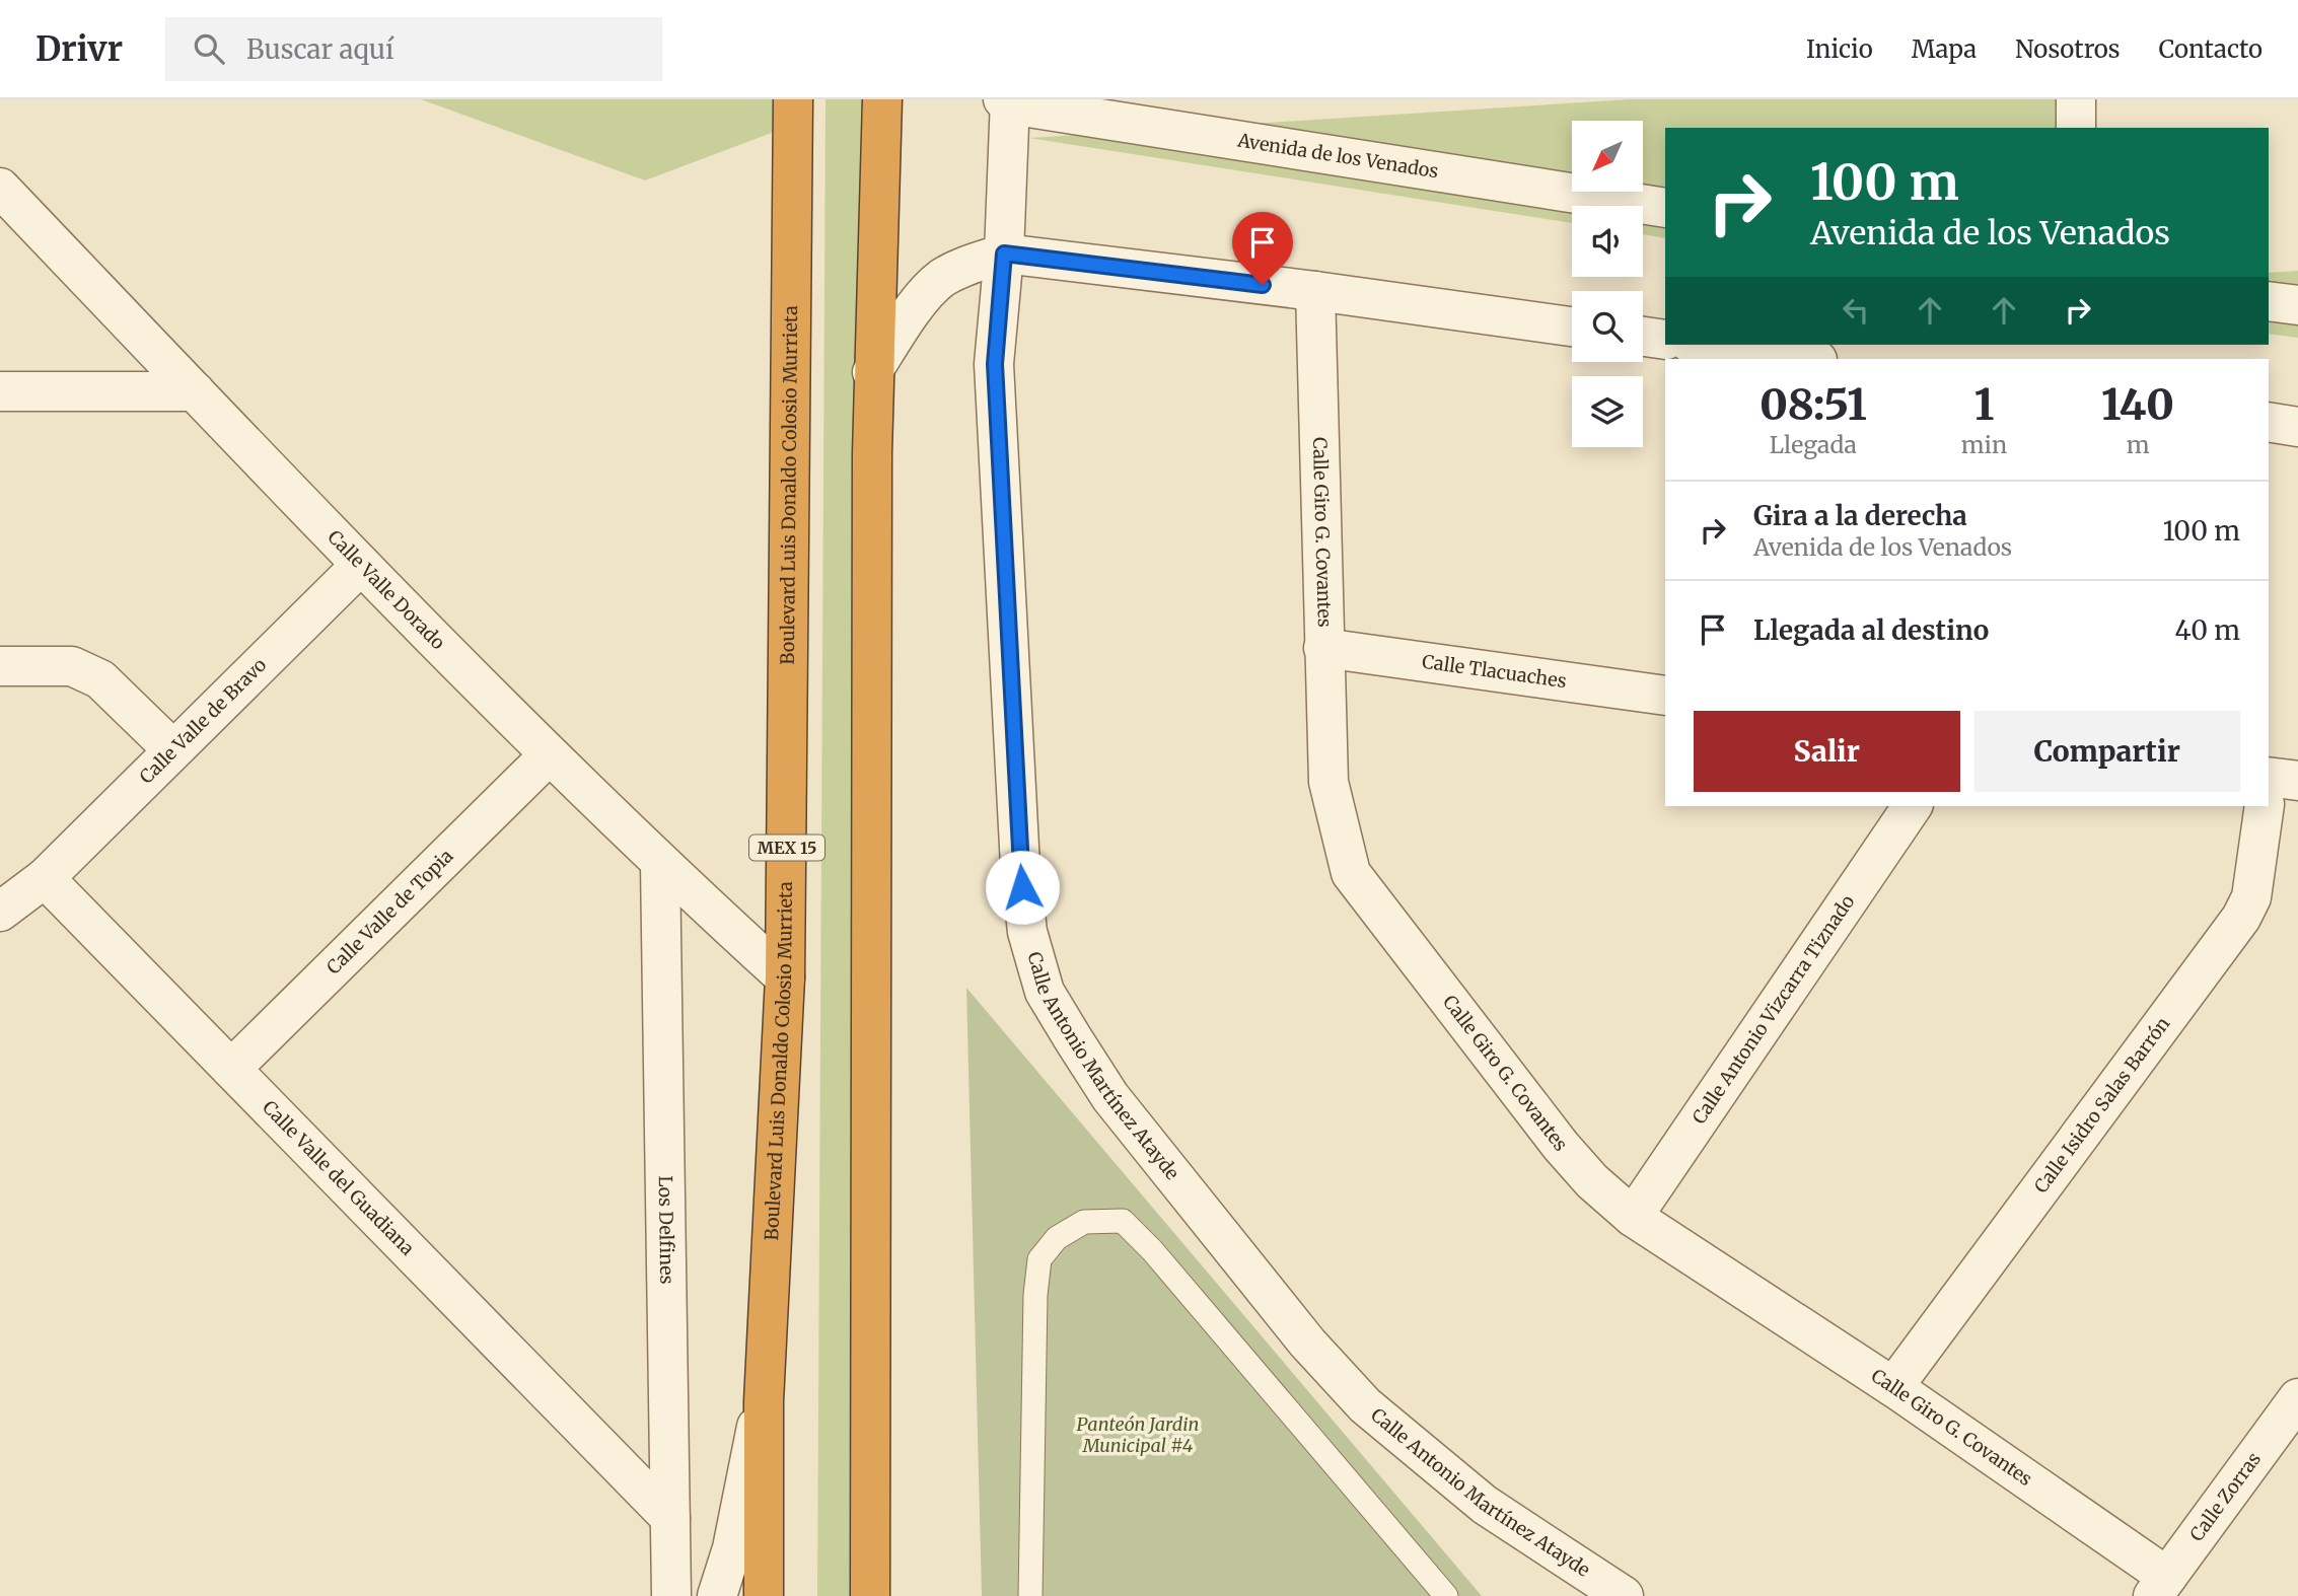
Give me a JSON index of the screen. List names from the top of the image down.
{
  "streets": {
    "highway": ["Boulevard Luis Donaldo Colosio Murrieta", "MEX 15"],
    "street": [
      "Avenida de los Venados",
      "Calle Giro G. Covantes",
      "Calle Valle Dorado",
      "Calle Tlacuaches",
      "Calle Valle de Bravo",
      "Calle Valle de Topia",
      "Calle Antonio Vizcarra Tiznado",
      "Calle Antonio Martínez Atayde",
      "Calle Isidro Salas Barrón",
      "Calle Valle del Guadiana",
      "Los Delfines",
      "Calle Zorras"
    ]
  },
  "crossings": [
    ["Avenida de los Venados", "Calle Antonio Martínez Atayde"],
    ["Boulevard Luis Donaldo Colosio Murrieta", "Calle Valle Dorado"],
    ["Calle Giro G. Covantes", "Calle Tlacuaches"],
    ["Calle Giro G. Covantes", "Calle Antonio Vizcarra Tiznado"],
    ["Calle Giro G. Covantes", "Calle Isidro Salas Barrón"],
    ["Calle Giro G. Covantes", "Calle Zorras"],
    ["Calle Valle Dorado", "Calle Valle de Bravo"],
    ["Calle Valle Dorado", "Calle Valle de Topia"],
    ["Calle Valle Dorado", "Los Delfines"],
    ["Calle Valle de Bravo", "Calle Valle del Guadiana"],
    ["Calle Valle de Topia", "Calle Valle del Guadiana"],
    ["Calle Valle del Guadiana", "Los Delfines"]
  ],
  "parks": ["Panteón Jardin Municipal #4"],
  "north": "bottom left",
  "page": {
    "header": "Drivr",
    "search": "Buscar aquí",
    "nav": [
      "Inicio",
      "Mapa",
      "Nosotros",
      "Contacto"
    ],
    "turn": ["100 m", "Avenida de los Venados"],
    "eta": [
      "08:51",
      "Llegada",
      "1",
      "min",
      "140",
      "m"
    ],
    "list": [
      {
        "name": "Gira a la derecha",
        "note": "Avenida de los Venados",
        "value": "100 m"
      },
      {
        "name": "Llegada al destino",
        "value": "40 m"
      }
    ],
    "buttons": ["Salir", "Compartir"]
  }
}
